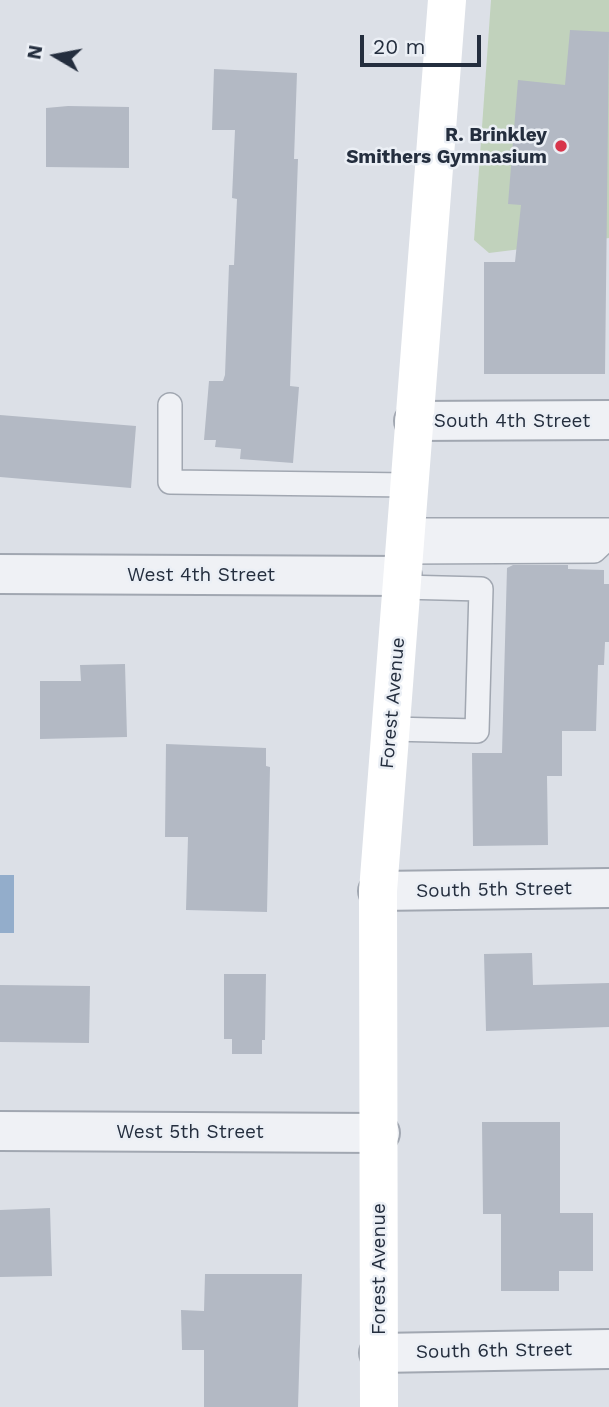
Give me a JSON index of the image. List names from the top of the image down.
{
  "streets": {
    "main road": ["Forest Avenue"],
    "street": [
      "South 4th Street",
      "West 4th Street",
      "South 5th Street",
      "West 5th Street",
      "South 6th Street"
    ]
  },
  "crossings": [
    ["South 4th Street", "Forest Avenue"],
    ["West 4th Street", "Forest Avenue"],
    ["Forest Avenue", "South 5th Street"],
    ["Forest Avenue", "West 5th Street"],
    ["Forest Avenue", "South 6th Street"]
  ],
  "places": ["R. Brinkley Smithers Gymnasium"],
  "scale_bar": "20 m",
  "north": "left"
}
